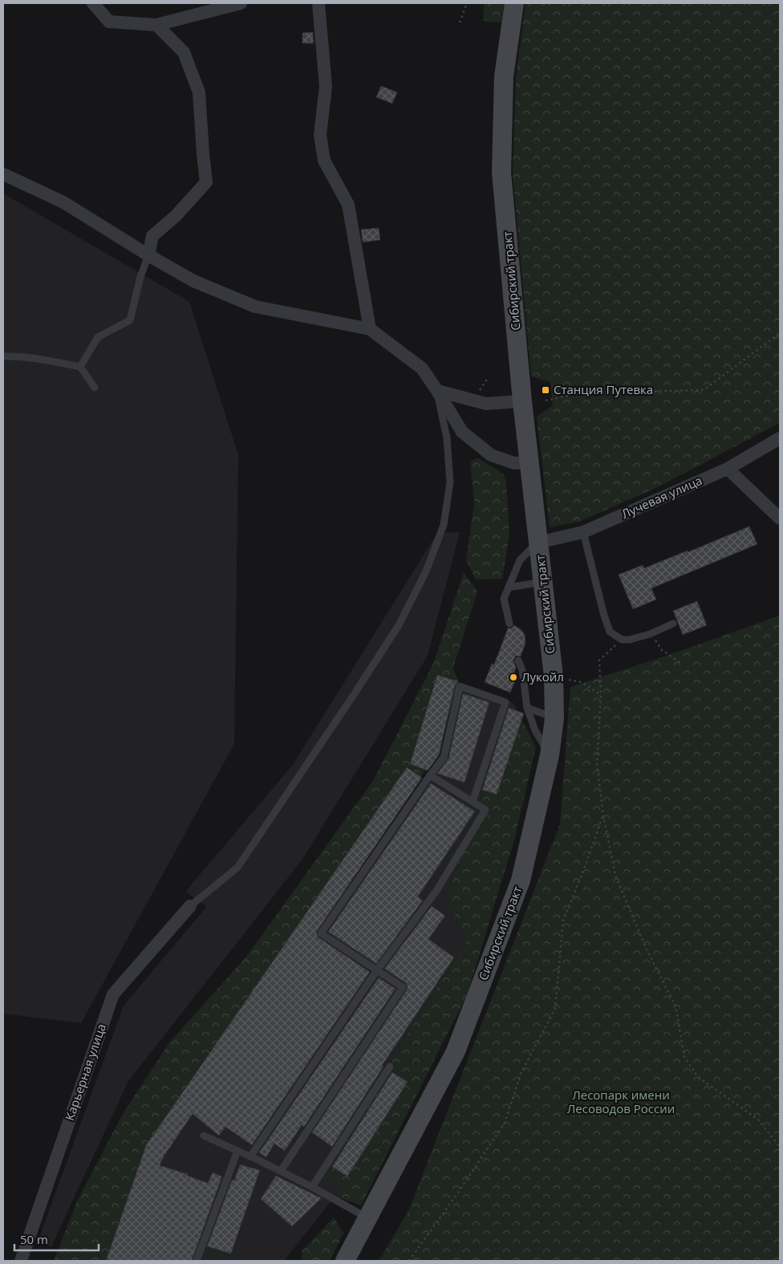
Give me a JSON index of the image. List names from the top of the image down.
{
  "streets": {
    "main road": ["Сибирский тракт"],
    "street": ["Лучевая улица", "Карьерная улица"]
  },
  "crossings": [
    ["Сибирский тракт", "Лучевая улица"]
  ],
  "parks": ["Лесопарк имени Лесоводов России"],
  "places": {
    "transit": ["Станция Путевка"],
    "other": ["Лукойл"]
  },
  "scale_bar": "50 m"
}
